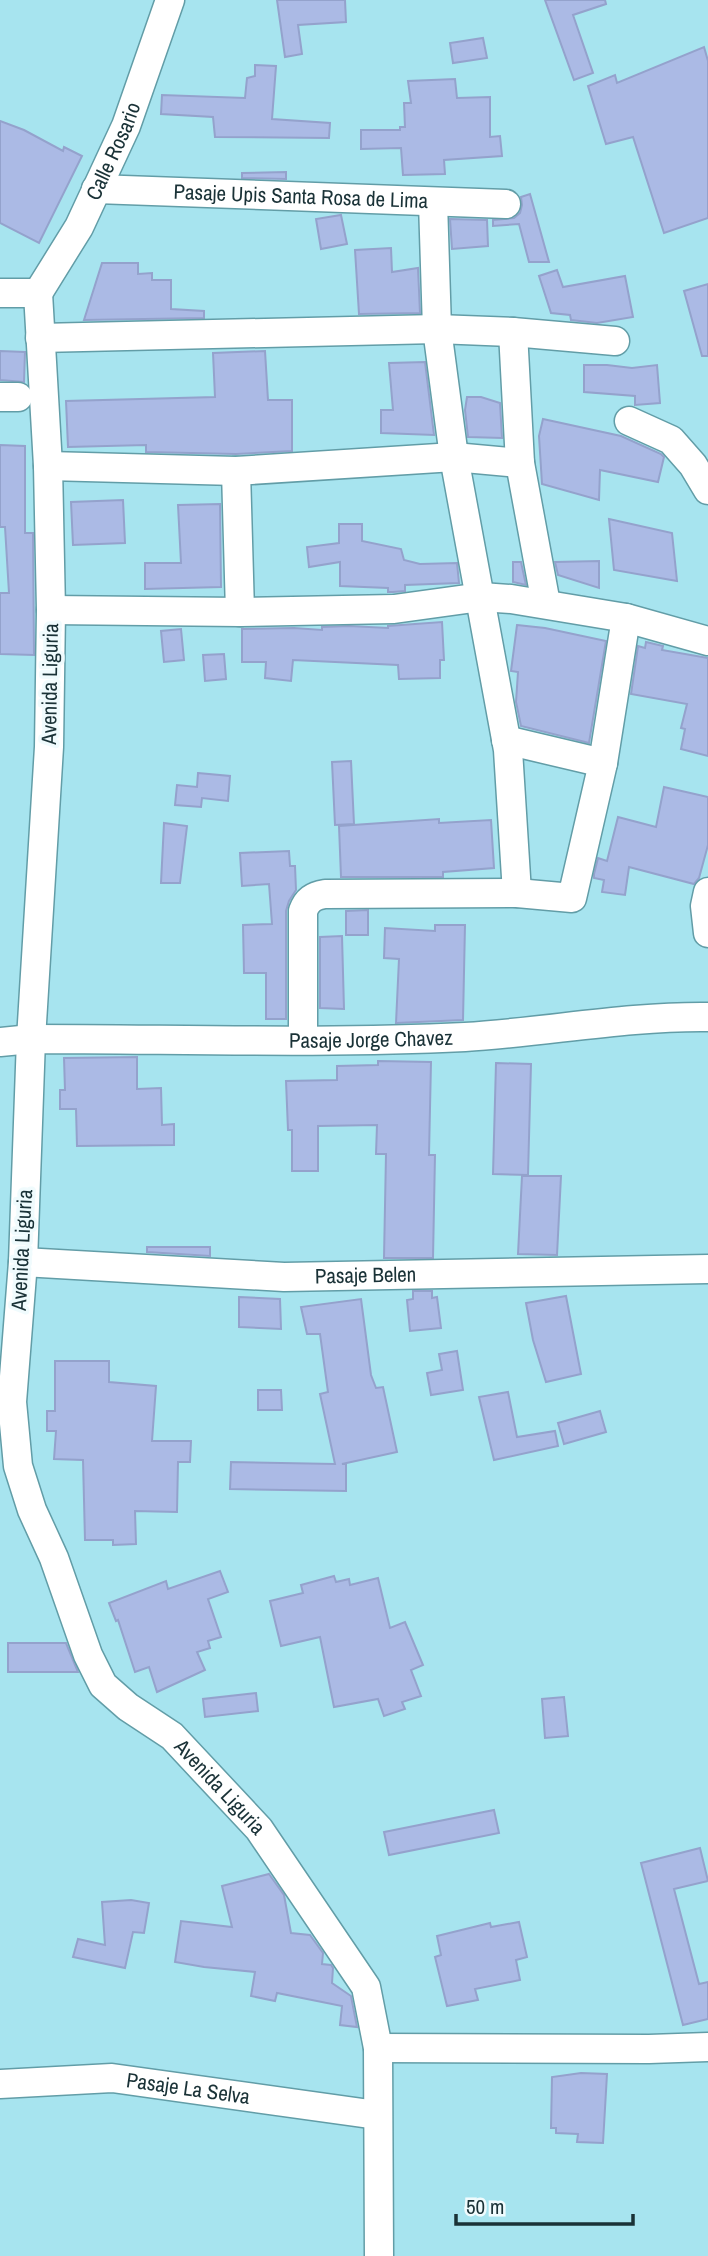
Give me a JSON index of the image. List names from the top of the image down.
{
  "streets": {
    "street": [
      "Calle Rosario",
      "Pasaje Upis Santa Rosa de Lima",
      "Avenida Liguria",
      "Pasaje Jorge Chavez",
      "Pasaje Belen",
      "Pasaje La Selva"
    ]
  },
  "crossings": [
    ["Calle Rosario", "Pasaje Upis Santa Rosa de Lima"],
    ["Calle Rosario", "Avenida Liguria"],
    ["Avenida Liguria", "Pasaje Jorge Chavez"],
    ["Avenida Liguria", "Pasaje Belen"],
    ["Avenida Liguria", "Pasaje La Selva"]
  ],
  "scale_bar": "50 m"
}
